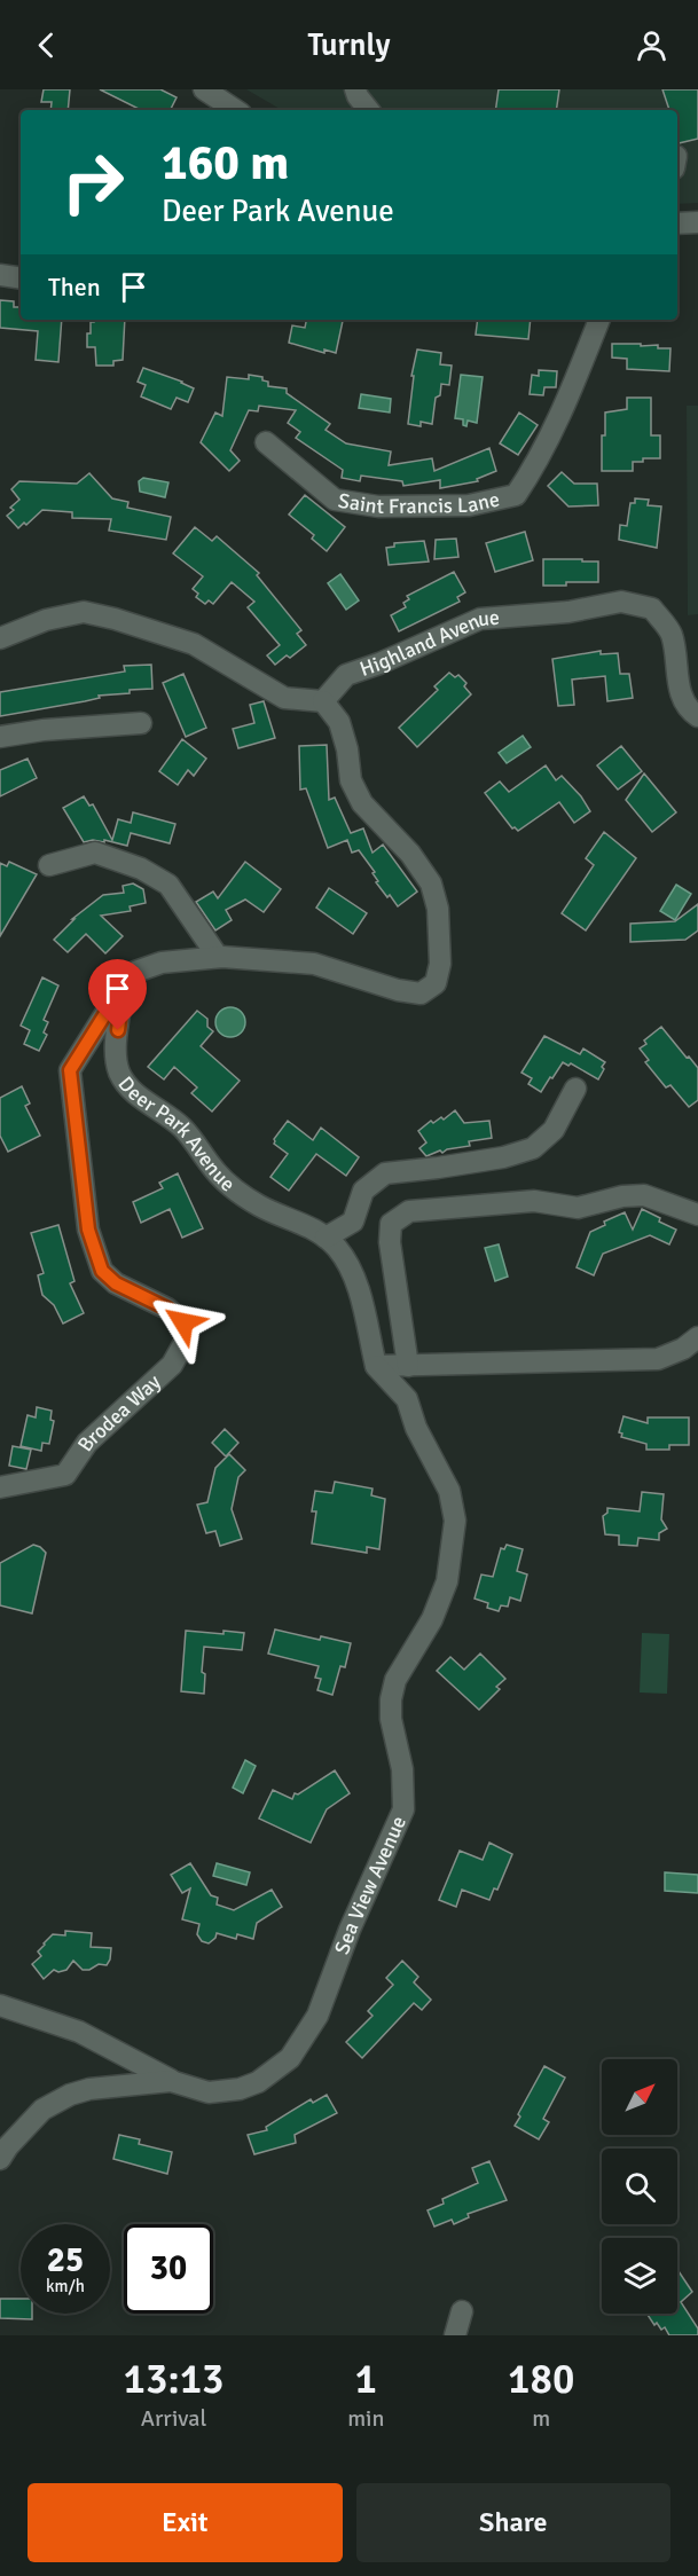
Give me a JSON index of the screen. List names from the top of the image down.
{
  "streets": {
    "street": [
      "Saint Francis Lane",
      "Highland Avenue",
      "Deer Park Avenue",
      "Brodea Way",
      "Sea View Avenue"
    ]
  },
  "crossings": [
    ["Deer Park Avenue", "Brodea Way"],
    ["Deer Park Avenue", "Sea View Avenue"]
  ],
  "north": "top right",
  "page": {
    "header": "Turnly",
    "turn": ["160 m", "Deer Park Avenue"],
    "then": "Then",
    "speed": "25 km/h",
    "limit": "30",
    "eta": [
      "13:13",
      "Arrival",
      "1",
      "min",
      "180",
      "m"
    ],
    "buttons": ["Exit", "Share"]
  }
}
